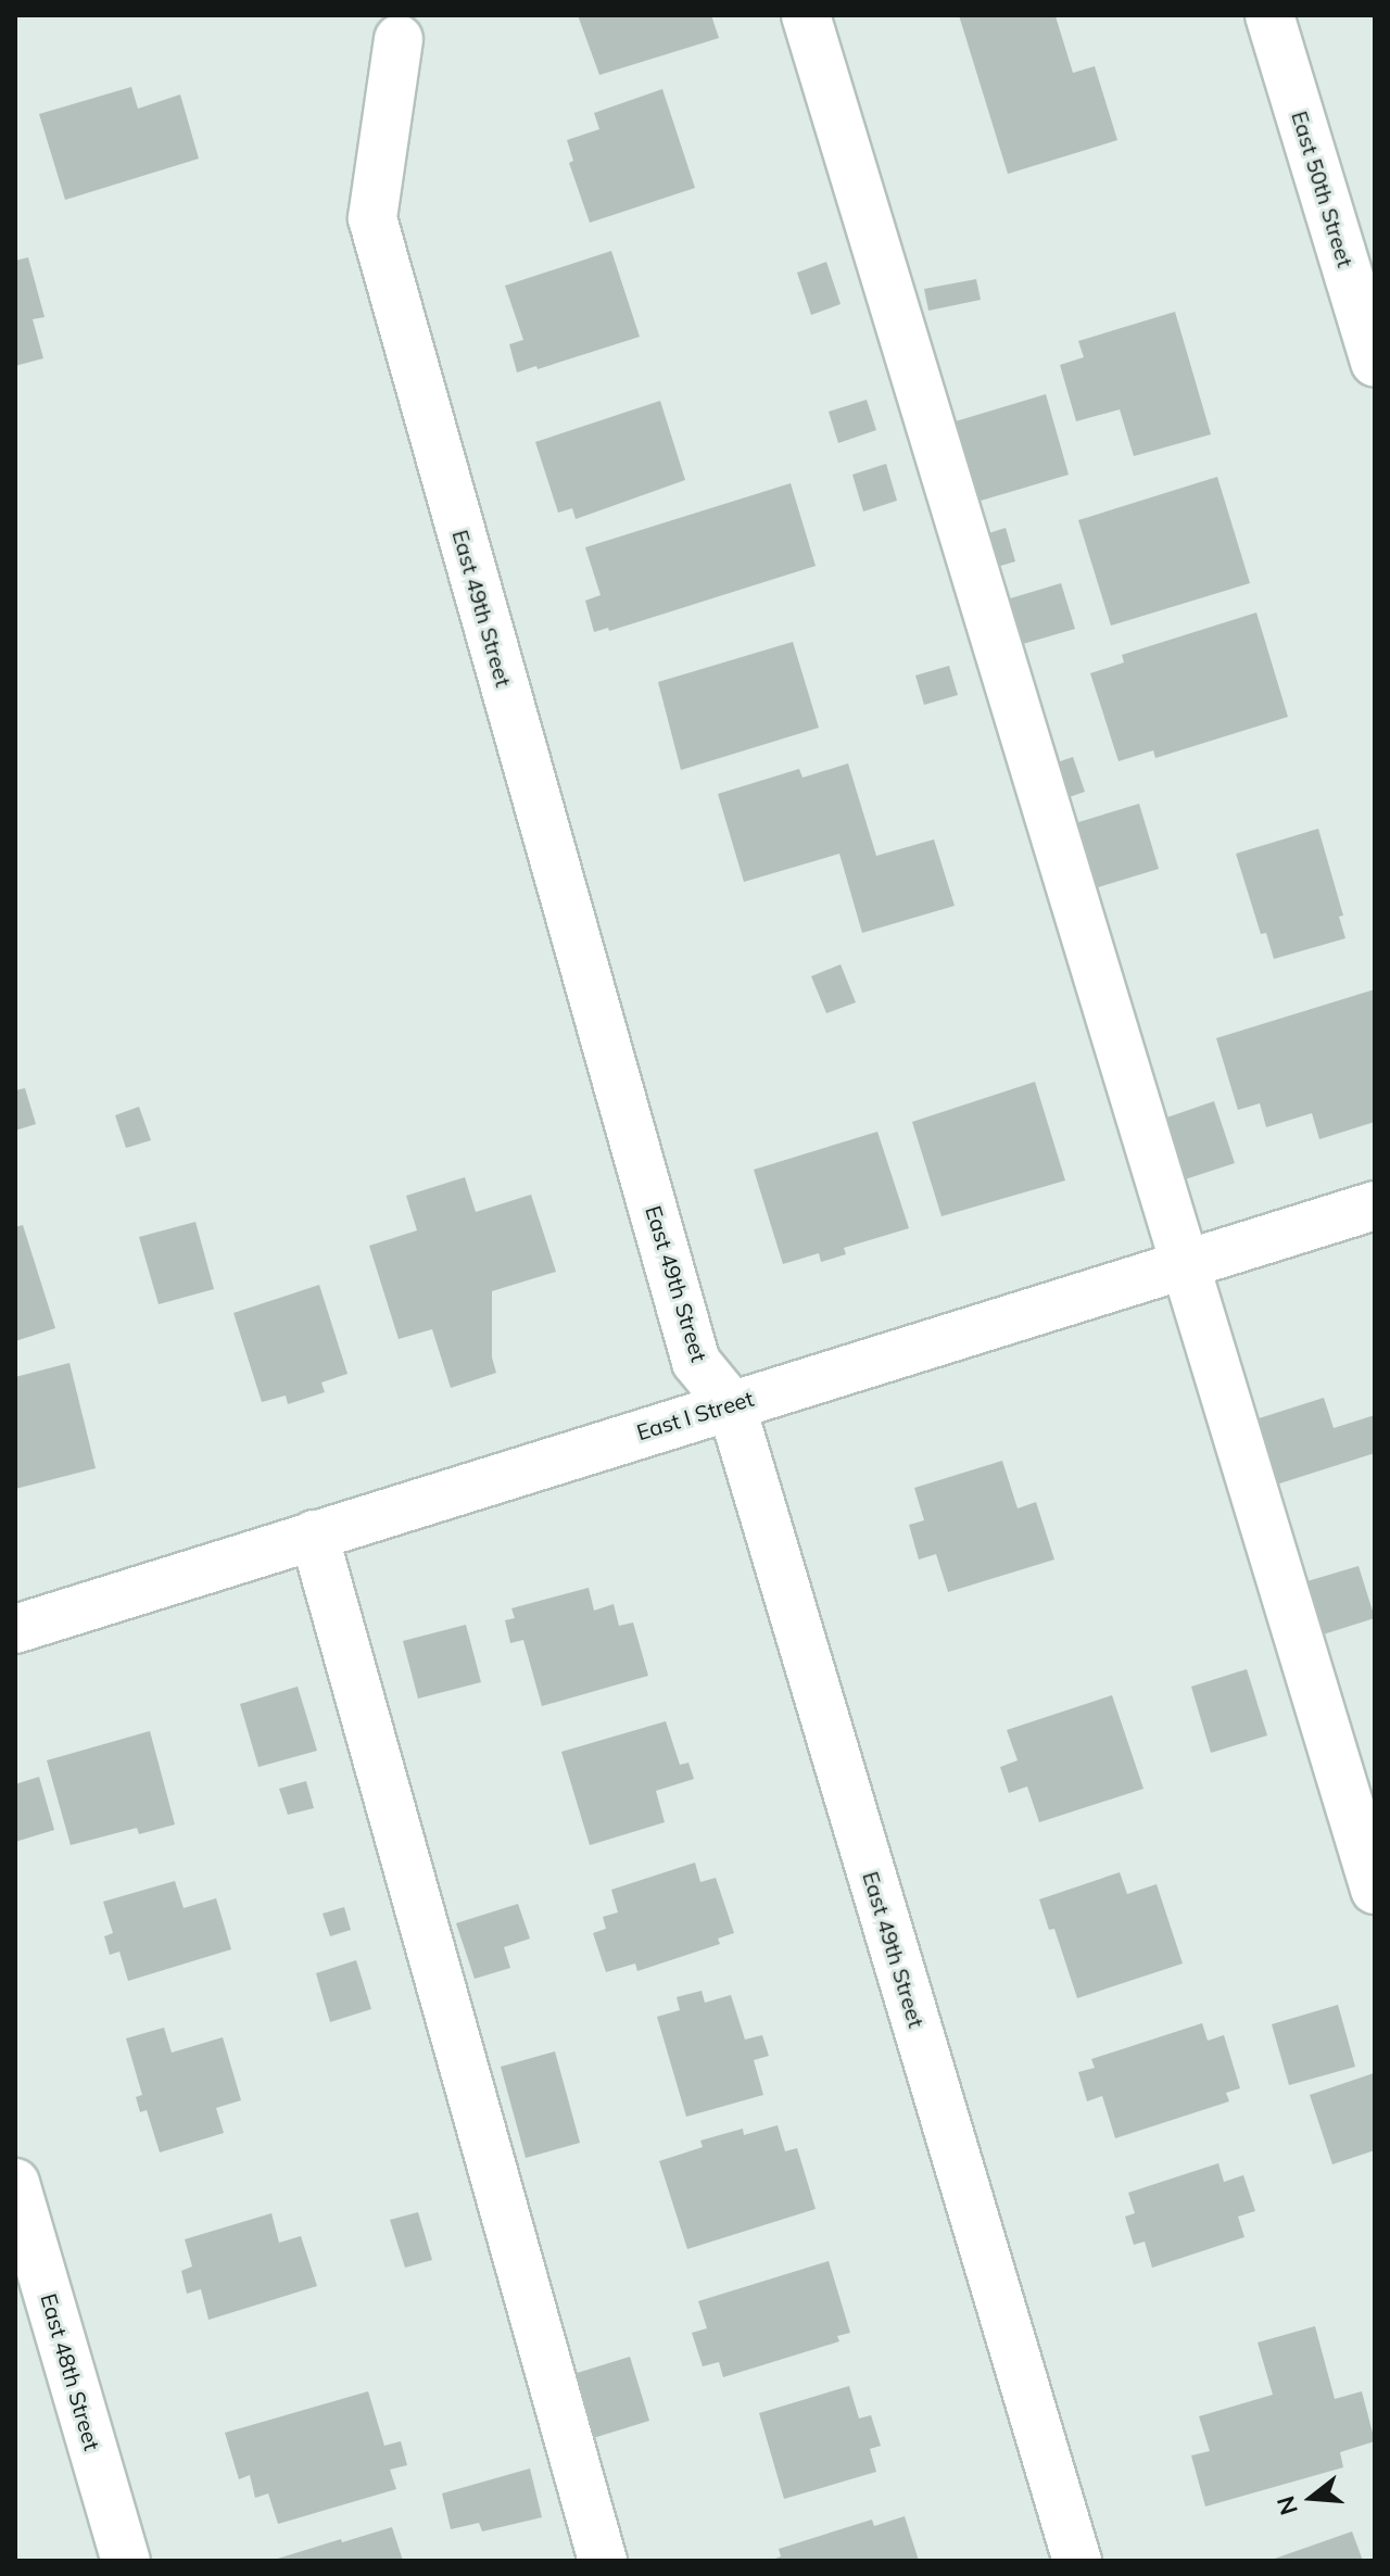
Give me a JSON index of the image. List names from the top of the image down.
{
  "streets": {
    "street": [
      "East 50th Street",
      "East 49th Street",
      "East I Street",
      "East 48th Street"
    ]
  },
  "crossings": [
    ["East 49th Street", "East I Street"]
  ],
  "north": "left"
}
